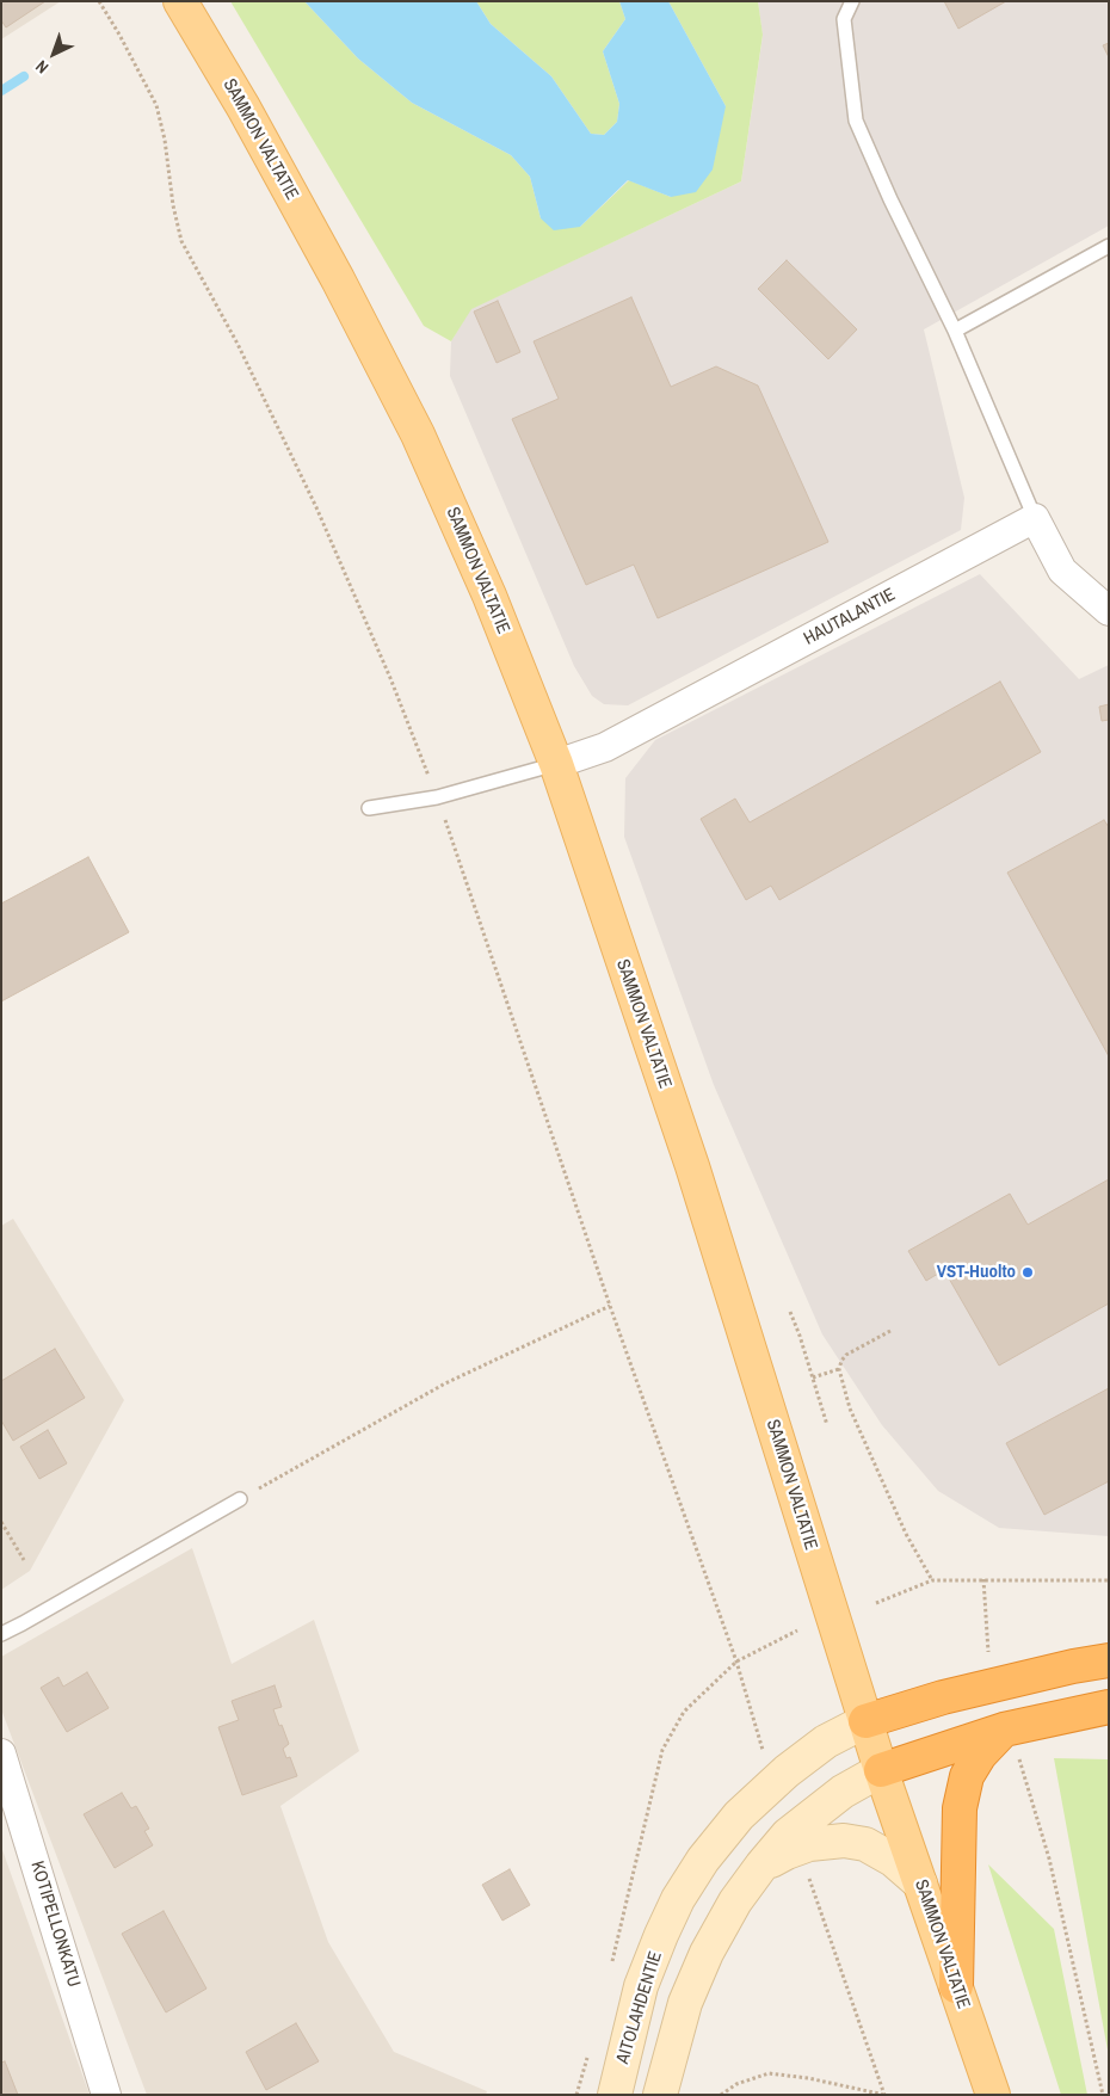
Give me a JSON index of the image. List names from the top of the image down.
{
  "streets": {
    "main road": ["SAMMON VALTATIE", "AITOLAHDENTIE"],
    "street": ["HAUTALANTIE", "KOTIPELLONKATU"]
  },
  "crossings": [
    ["SAMMON VALTATIE", "HAUTALANTIE"],
    ["SAMMON VALTATIE", "AITOLAHDENTIE"]
  ],
  "places": ["VST-Huolto"],
  "north": "bottom left"
}
